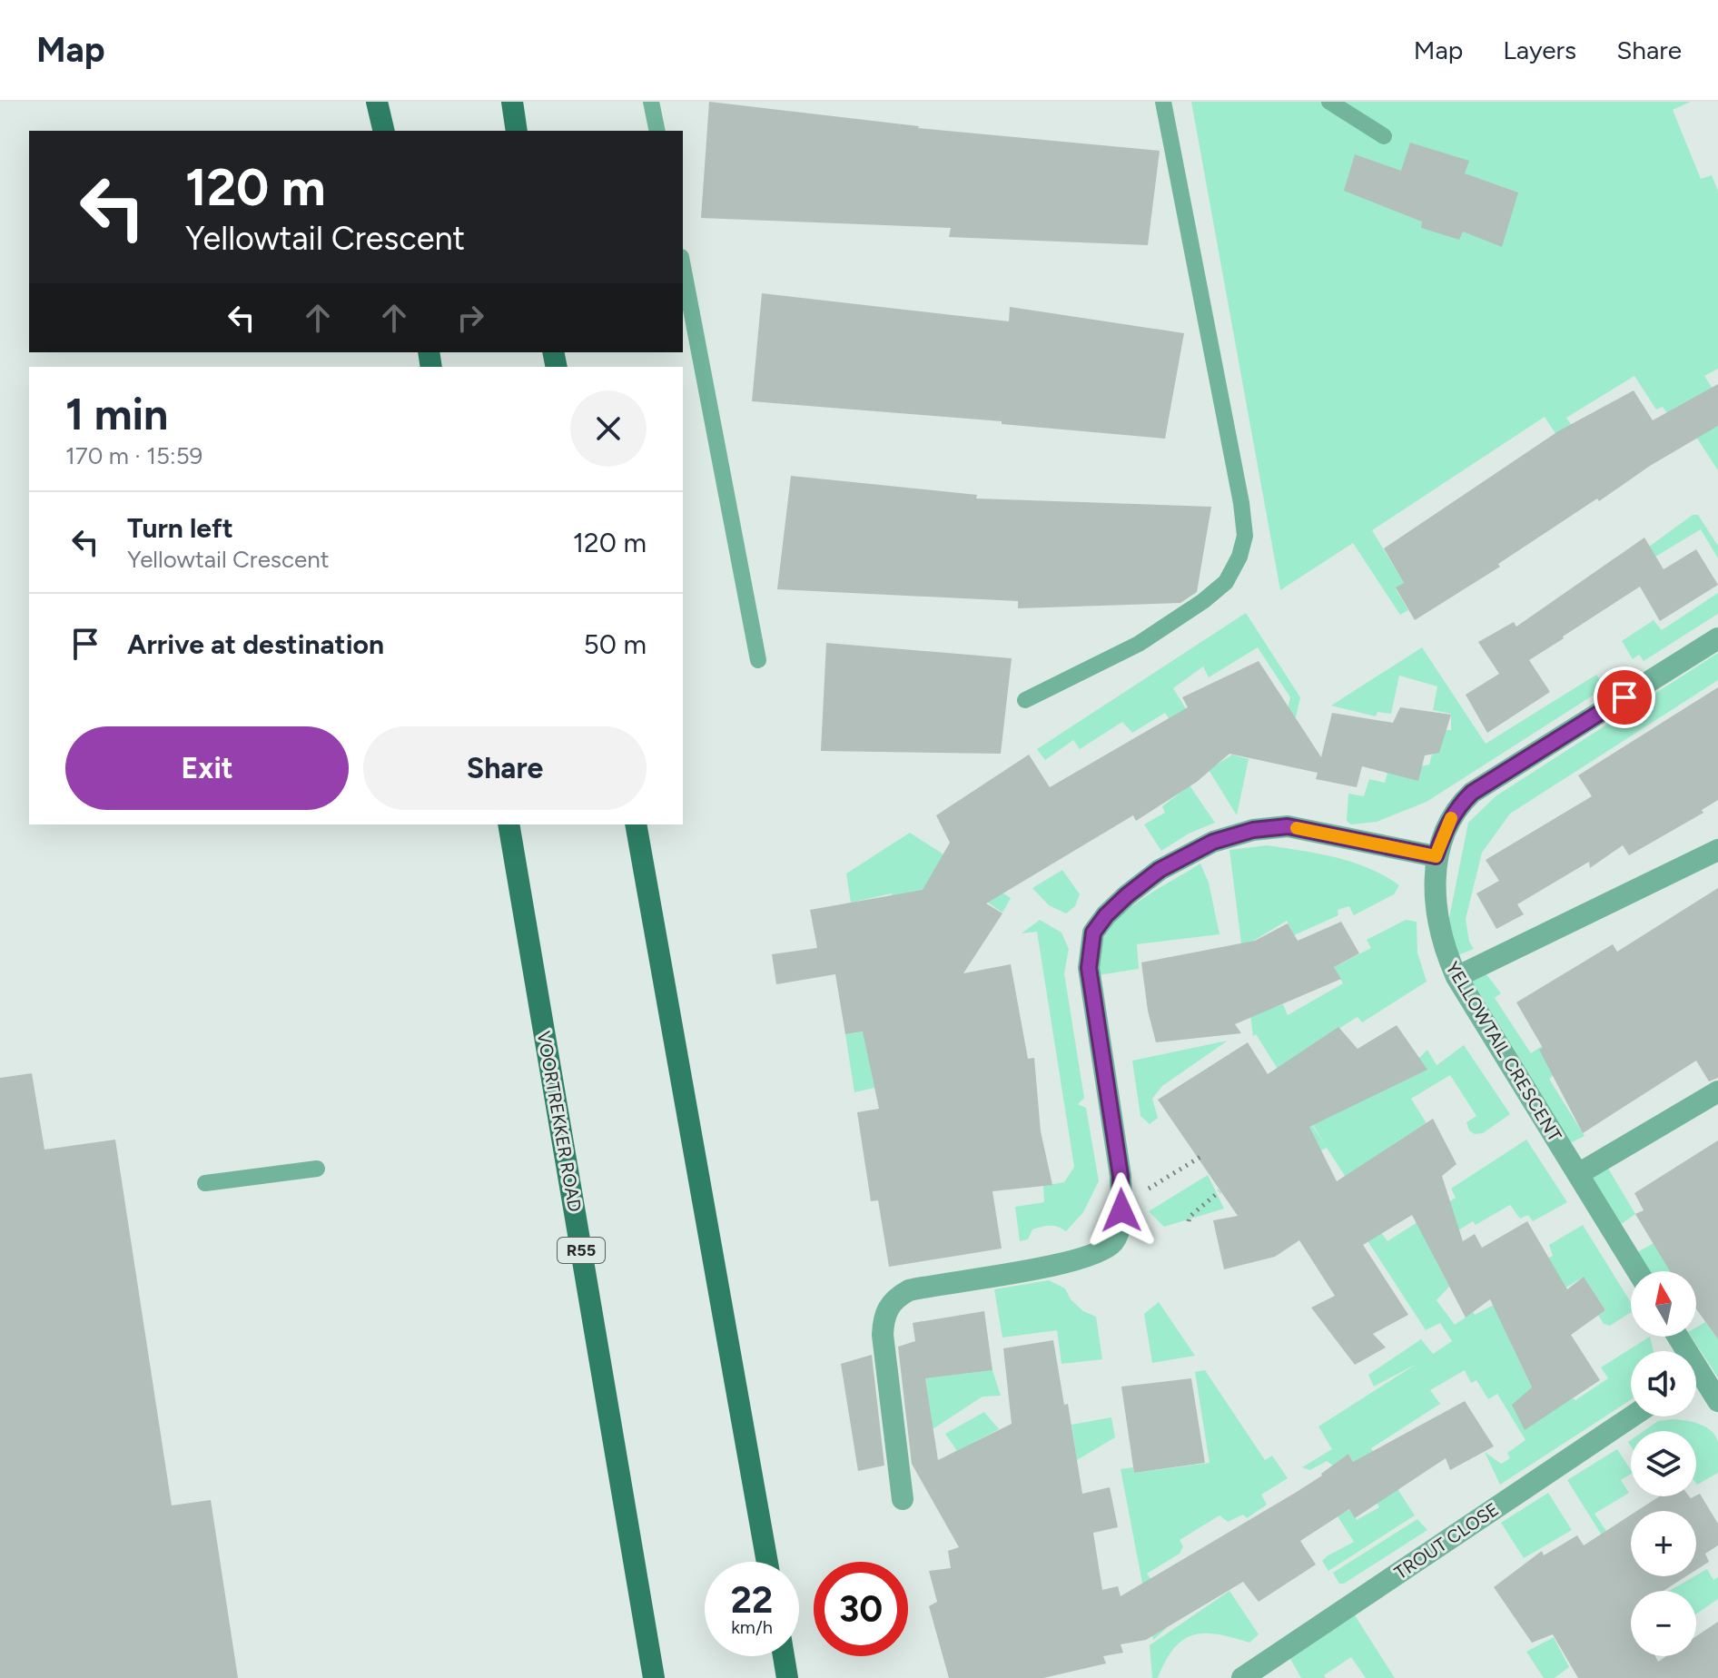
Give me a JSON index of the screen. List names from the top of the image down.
{
  "streets": {
    "main road": ["VOORTREKKER ROAD", "R55"],
    "street": ["YELLOWTAIL CRESCENT", "TROUT CLOSE"]
  },
  "north": "top",
  "page": {
    "header": "Map",
    "nav": ["Map", "Layers", "Share"],
    "turn": ["120 m", "Yellowtail Crescent"],
    "heading": ["1 min", "170 m · 15:59"],
    "list": [
      {
        "name": "Turn left",
        "note": "Yellowtail Crescent",
        "value": "120 m"
      },
      {
        "name": "Arrive at destination",
        "value": "50 m"
      }
    ],
    "buttons": ["Exit", "Share"],
    "map_buttons": ["+", "−"],
    "speed": "22 km/h",
    "limit": "30"
  }
}
